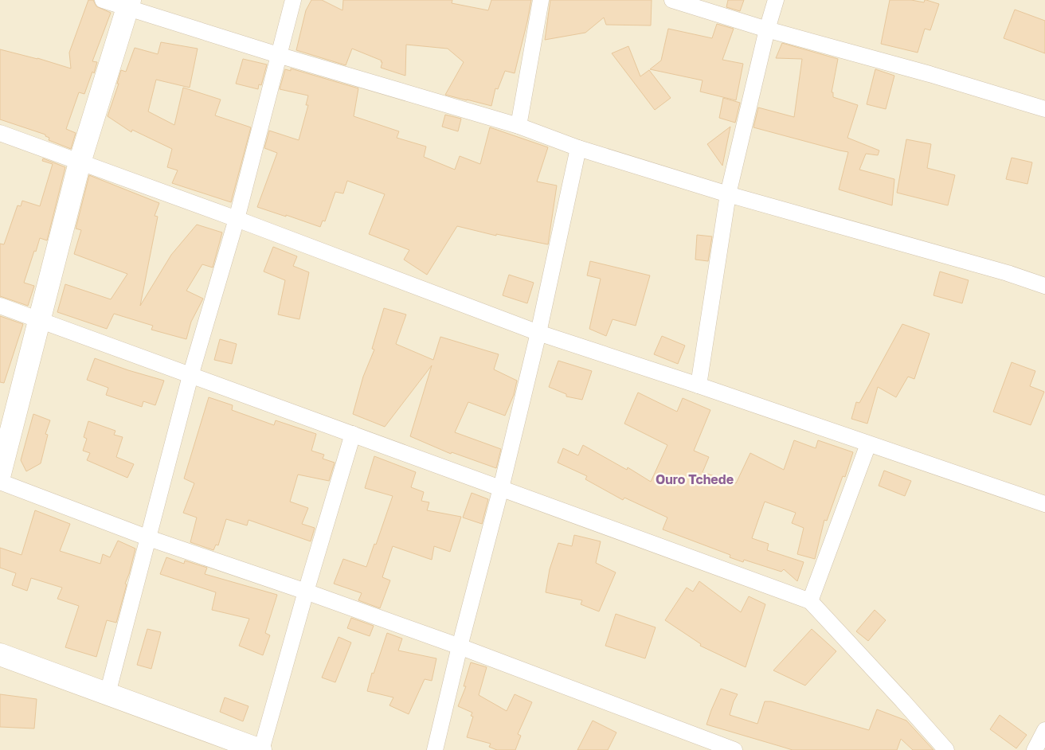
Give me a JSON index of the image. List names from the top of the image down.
{
  "districts": ["Ouro Tchede"]
}
